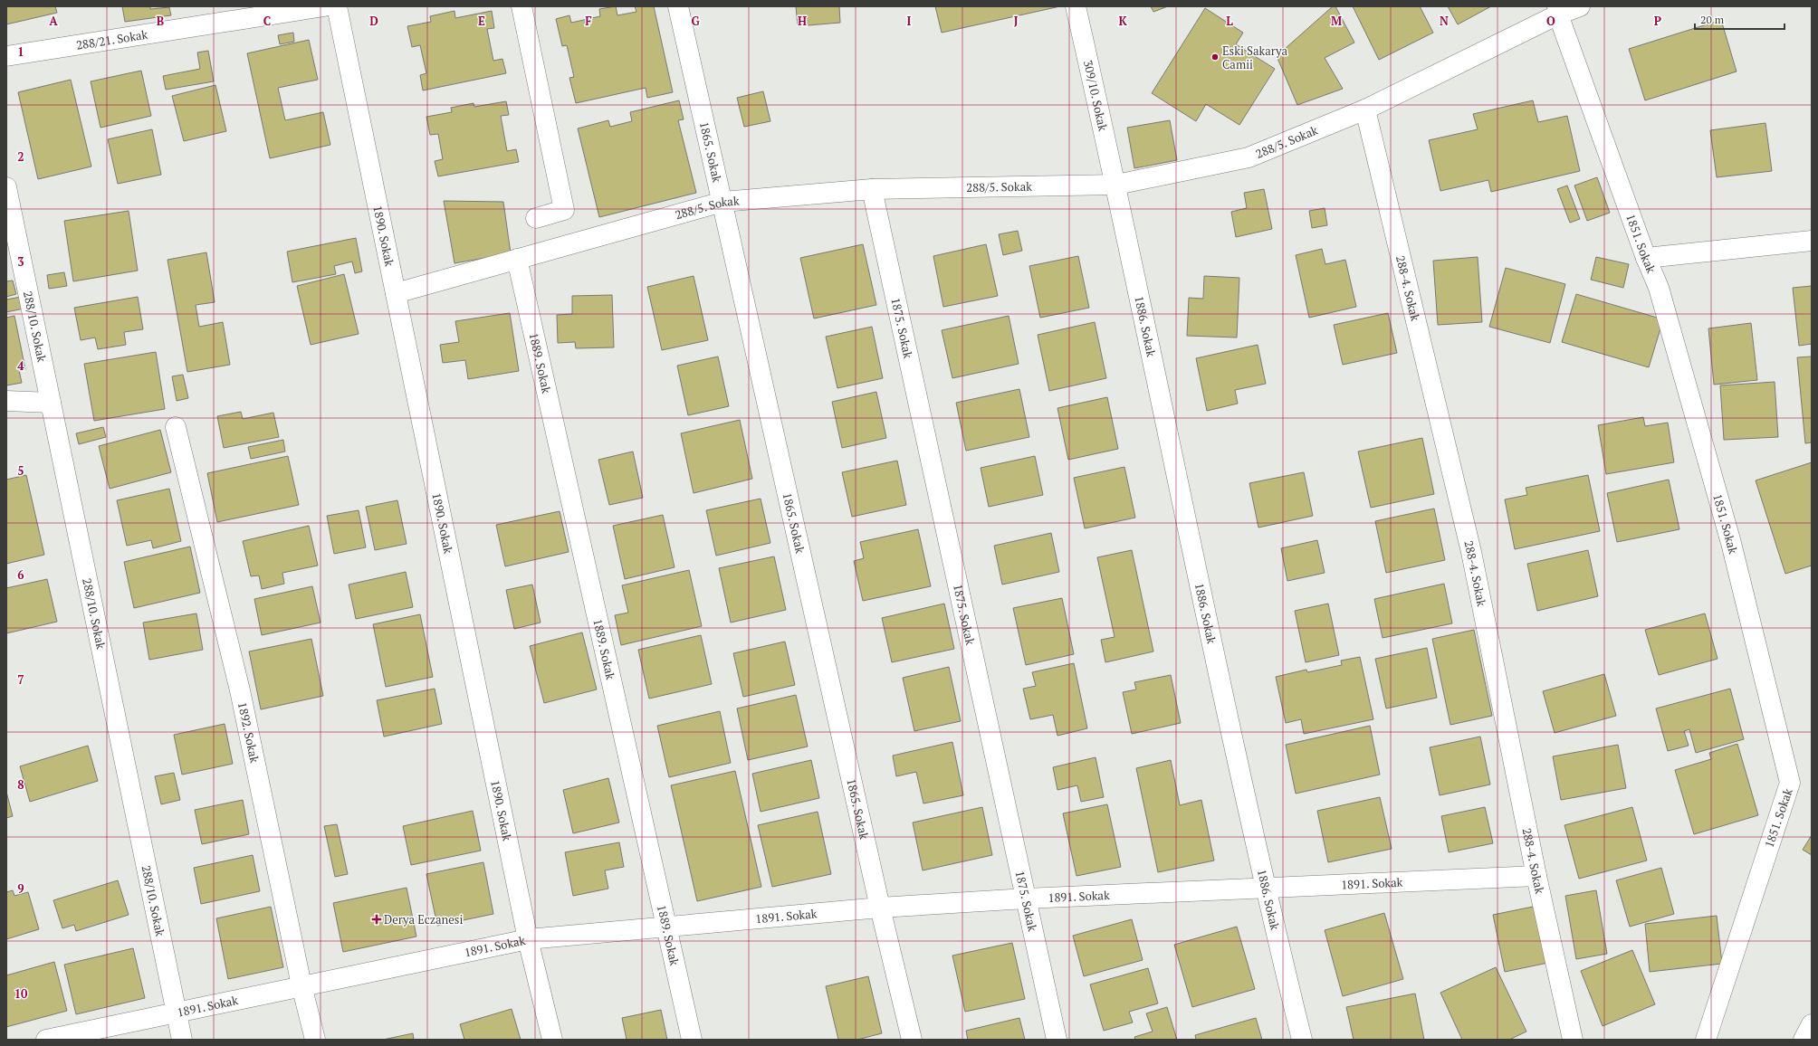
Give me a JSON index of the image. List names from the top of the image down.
{
  "streets": {
    "street": [
      "288/21. Sokak",
      "309/10. Sokak",
      "288/5. Sokak",
      "1865. Sokak",
      "1890. Sokak",
      "1851. Sokak",
      "288-4. Sokak",
      "1886. Sokak",
      "288/10. Sokak",
      "1875. Sokak",
      "1889. Sokak",
      "1892. Sokak",
      "1891. Sokak"
    ]
  },
  "crossings": [
    ["309/10. Sokak", "288/5. Sokak"],
    ["309/10. Sokak", "1886. Sokak"],
    ["288/5. Sokak", "1865. Sokak"],
    ["288/5. Sokak", "1890. Sokak"],
    ["288/5. Sokak", "1851. Sokak"],
    ["288/5. Sokak", "288-4. Sokak"],
    ["288/5. Sokak", "1886. Sokak"],
    ["288/5. Sokak", "1875. Sokak"],
    ["288/5. Sokak", "1889. Sokak"],
    ["1865. Sokak", "1891. Sokak"],
    ["1890. Sokak", "1891. Sokak"],
    ["288-4. Sokak", "1891. Sokak"],
    ["1886. Sokak", "1891. Sokak"],
    ["288/10. Sokak", "1891. Sokak"],
    ["1875. Sokak", "1891. Sokak"],
    ["1889. Sokak", "1891. Sokak"],
    ["1892. Sokak", "1891. Sokak"]
  ],
  "places": {
    "other": ["Eski Sakarya Camii"],
    "health": ["Derya Eczanesi"]
  },
  "scale_bar": "20 m",
  "grid": {
    "columns": [
      "A",
      "B",
      "C",
      "D",
      "E",
      "F",
      "G",
      "H",
      "I",
      "J",
      "K",
      "L",
      "M",
      "N",
      "O",
      "P"
    ],
    "rows": [
      "1",
      "2",
      "3",
      "4",
      "5",
      "6",
      "7",
      "8",
      "9",
      "10"
    ]
  }
}
